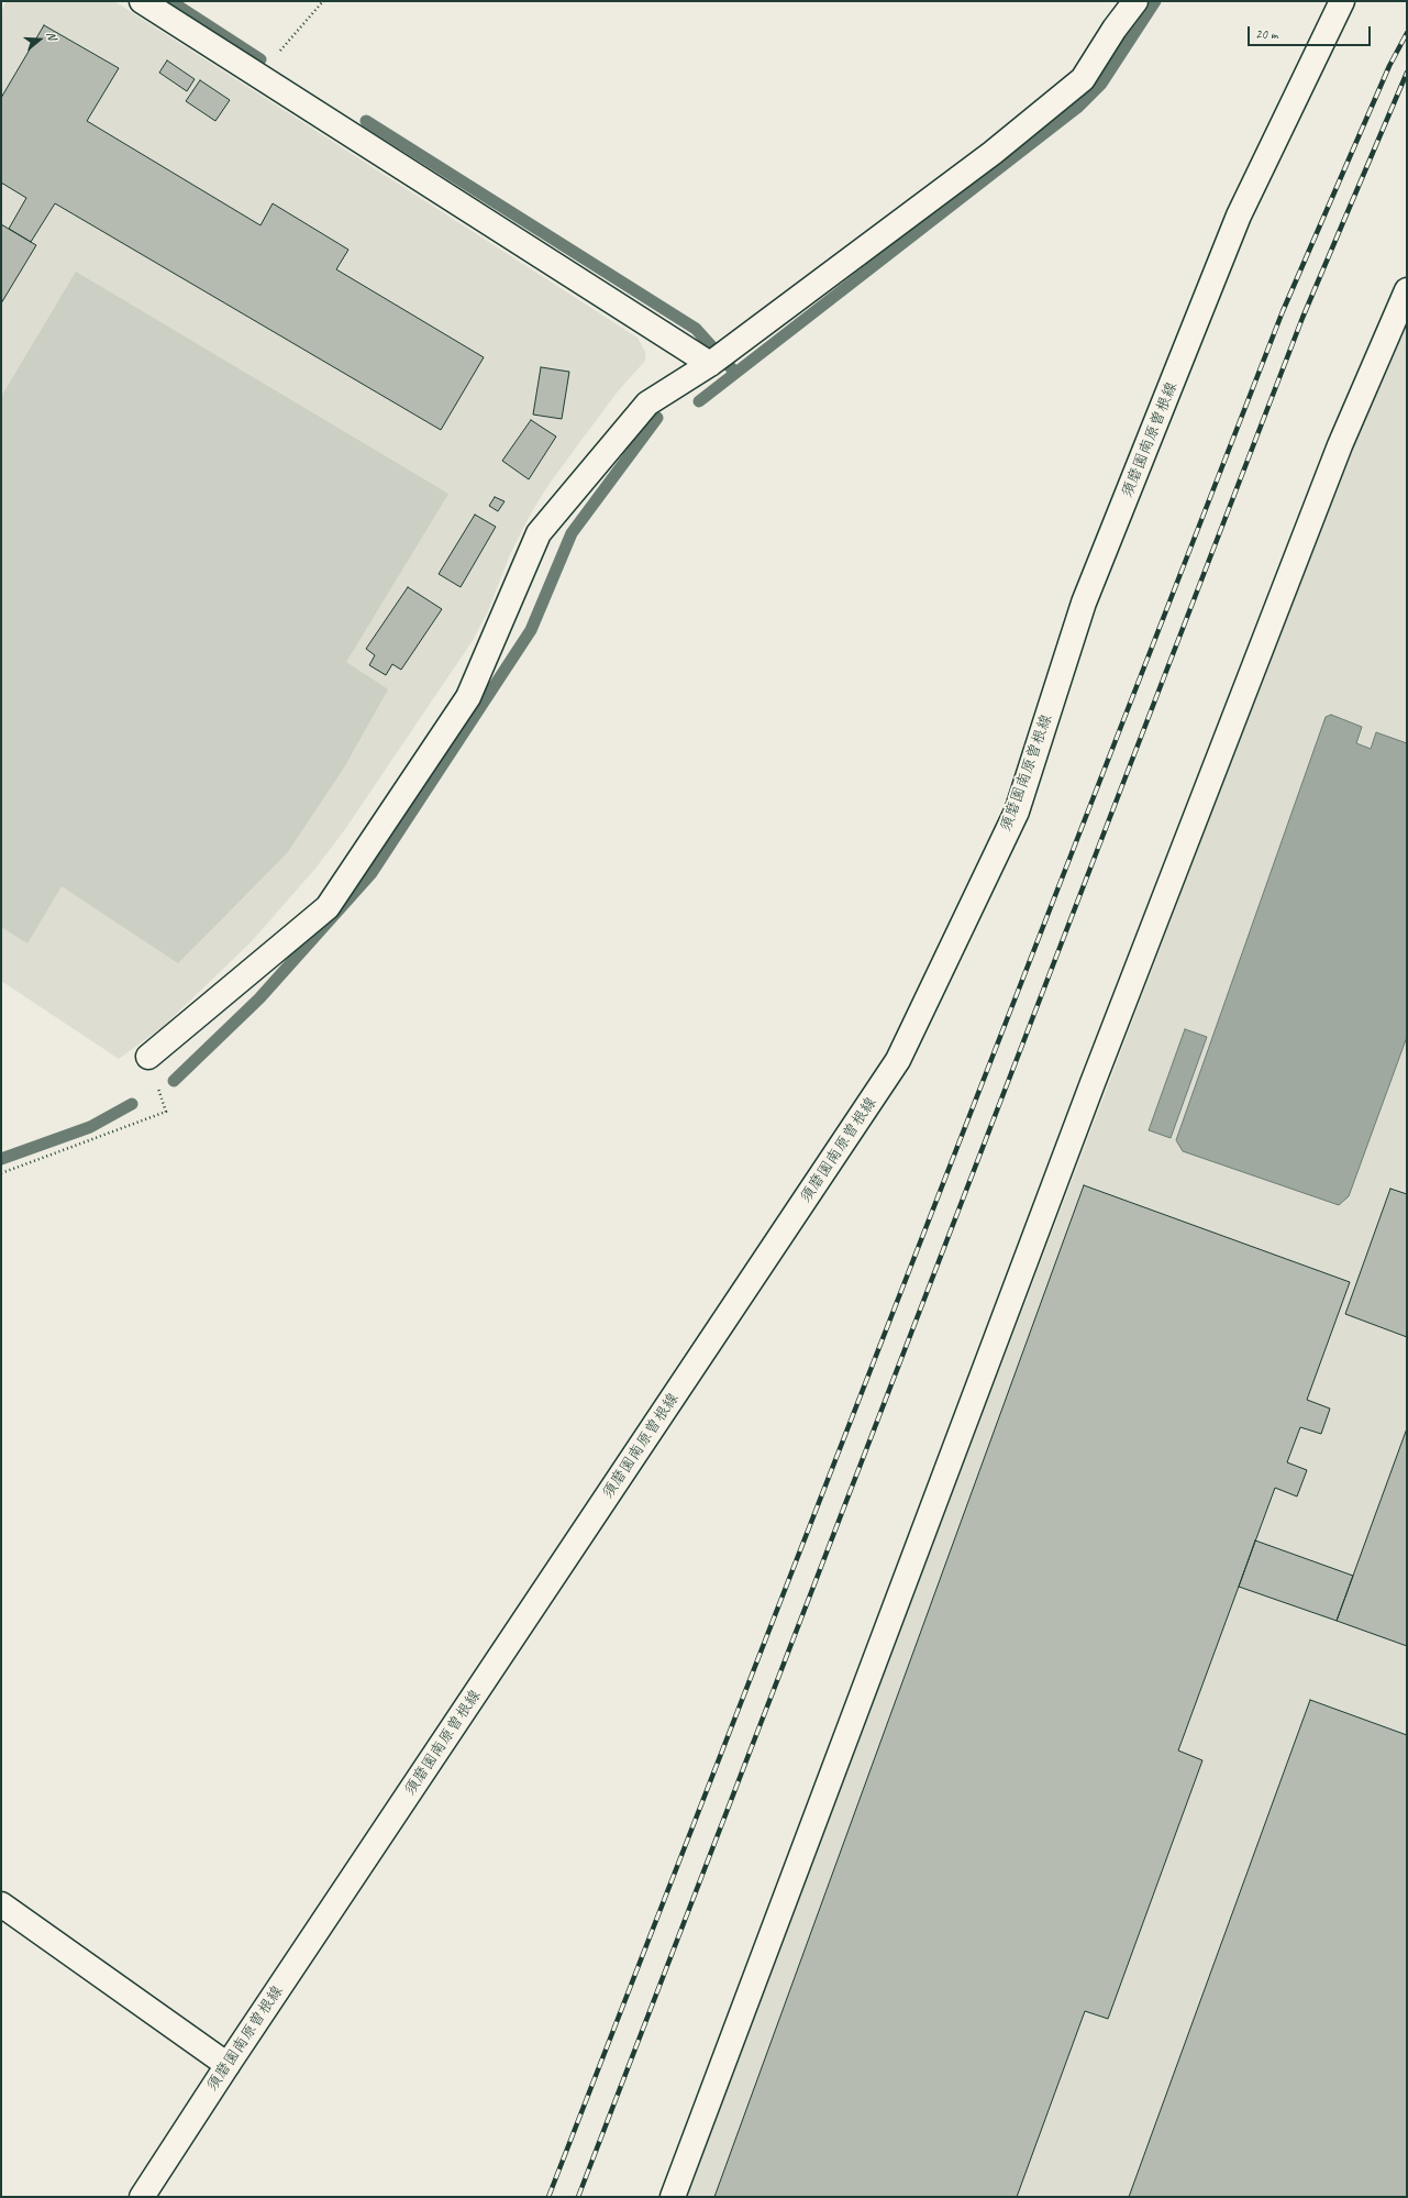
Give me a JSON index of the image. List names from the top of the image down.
{
  "streets": {
    "street": ["須磨園南原曽根線"]
  },
  "scale_bar": "20 m",
  "north": "right"
}
